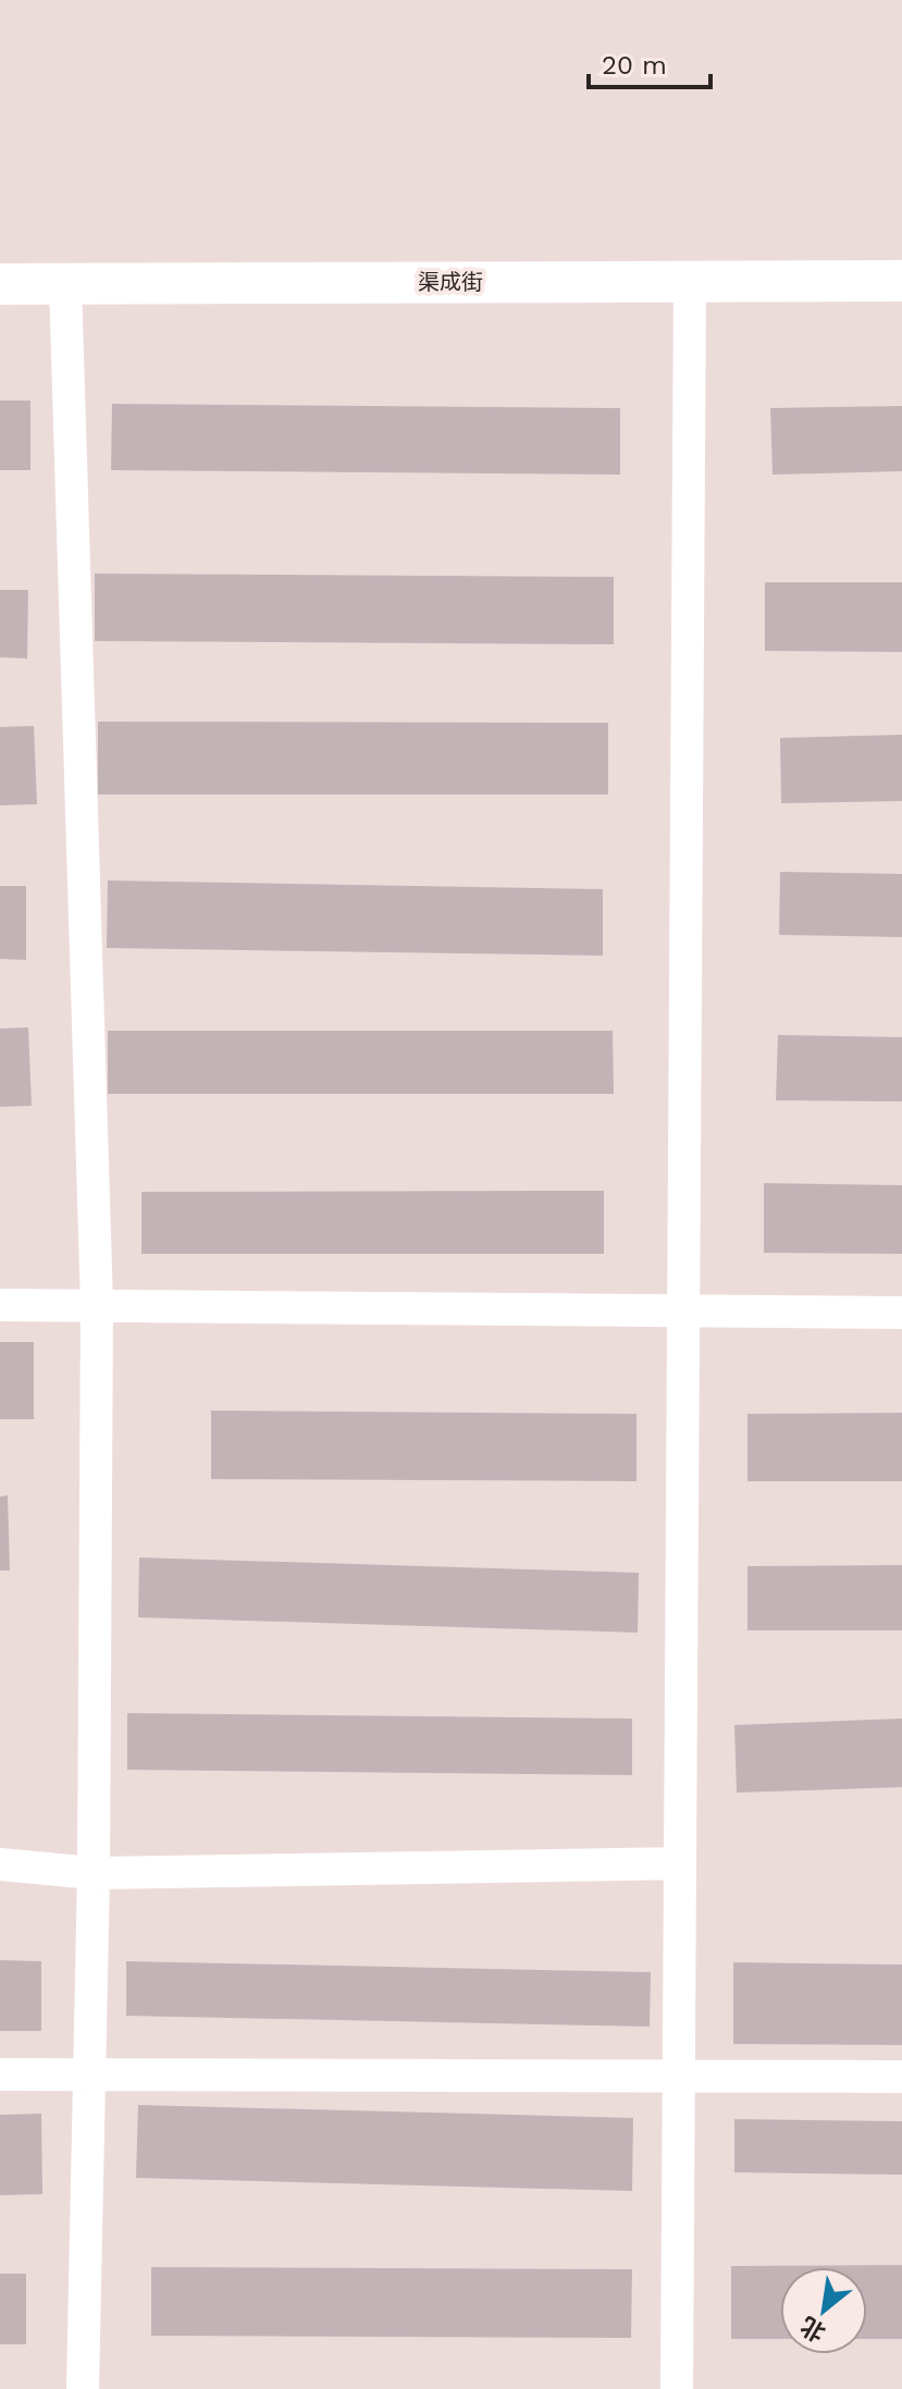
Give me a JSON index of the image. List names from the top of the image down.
{
  "streets": {
    "street": ["渠成街"]
  },
  "scale_bar": "20 m",
  "north": "bottom left"
}
